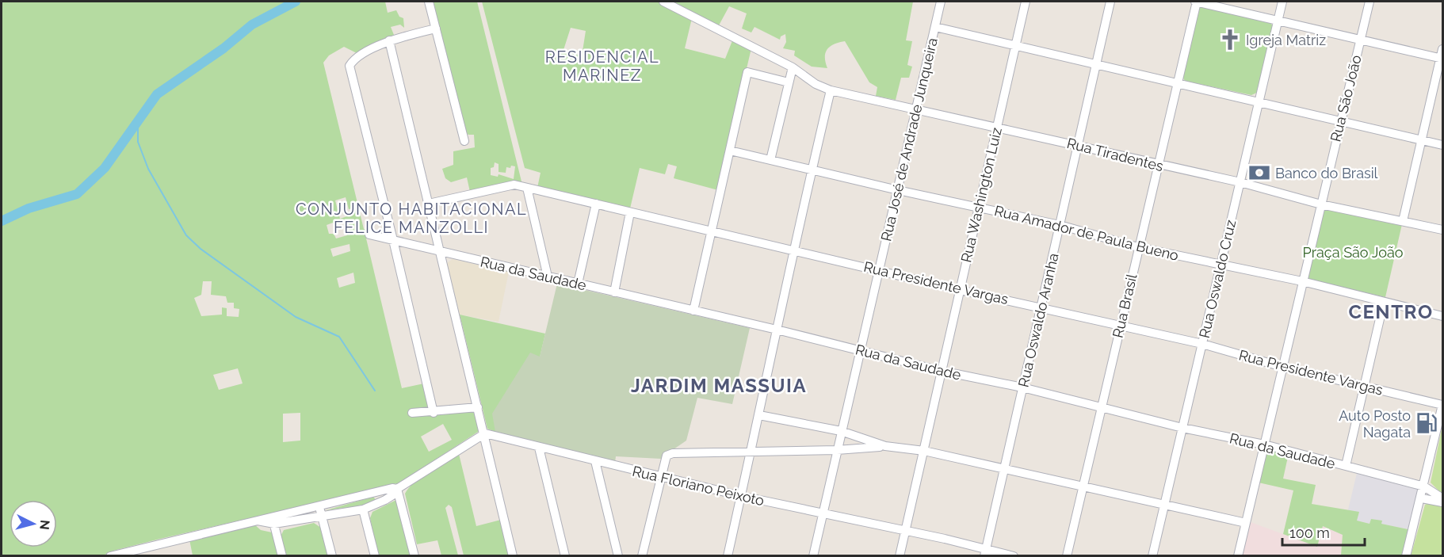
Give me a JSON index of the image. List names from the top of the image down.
{
  "streets": {
    "street": [
      "Rua São João",
      "Rua José de Andrade Junqueira",
      "Rua Tiradentes",
      "Rua Washington Luiz",
      "Rua Amador de Paula Bueno",
      "Rua da Saudade",
      "Rua Oswaldo Cruz",
      "Rua Presidente Vargas",
      "Rua Brasil",
      "Rua Oswaldo Aranha",
      "Rua Floriano Peixoto"
    ]
  },
  "crossings": [
    ["Rua São João", "Rua Tiradentes"],
    ["Rua São João", "Rua Amador de Paula Bueno"],
    ["Rua São João", "Rua da Saudade"],
    ["Rua São João", "Rua Presidente Vargas"],
    ["Rua José de Andrade Junqueira", "Rua Tiradentes"],
    ["Rua José de Andrade Junqueira", "Rua Amador de Paula Bueno"],
    ["Rua José de Andrade Junqueira", "Rua da Saudade"],
    ["Rua José de Andrade Junqueira", "Rua Presidente Vargas"],
    ["Rua José de Andrade Junqueira", "Rua Floriano Peixoto"],
    ["Rua Tiradentes", "Rua Washington Luiz"],
    ["Rua Tiradentes", "Rua Oswaldo Cruz"],
    ["Rua Tiradentes", "Rua Brasil"],
    ["Rua Tiradentes", "Rua Oswaldo Aranha"],
    ["Rua Washington Luiz", "Rua Amador de Paula Bueno"],
    ["Rua Washington Luiz", "Rua da Saudade"],
    ["Rua Washington Luiz", "Rua Presidente Vargas"],
    ["Rua Washington Luiz", "Rua Floriano Peixoto"],
    ["Rua Amador de Paula Bueno", "Rua Oswaldo Cruz"],
    ["Rua Amador de Paula Bueno", "Rua Brasil"],
    ["Rua Amador de Paula Bueno", "Rua Oswaldo Aranha"],
    ["Rua da Saudade", "Rua Oswaldo Cruz"],
    ["Rua da Saudade", "Rua Brasil"],
    ["Rua da Saudade", "Rua Oswaldo Aranha"],
    ["Rua Oswaldo Cruz", "Rua Presidente Vargas"],
    ["Rua Presidente Vargas", "Rua Brasil"],
    ["Rua Presidente Vargas", "Rua Oswaldo Aranha"],
    ["Rua Oswaldo Aranha", "Rua Floriano Peixoto"]
  ],
  "districts": [
    "RESIDENCIAL MARINEZ",
    "CONJUNTO HABITACIONAL FELICE MANZOLLI",
    "CENTRO",
    "JARDIM MASSUIA"
  ],
  "parks": ["Praça São João"],
  "places": {
    "church": ["Igreja Matriz"],
    "bank": ["Banco do Brasil"],
    "fuel station": ["Auto Posto Nagata"]
  },
  "scale_bar": "100 m",
  "north": "right"
}
